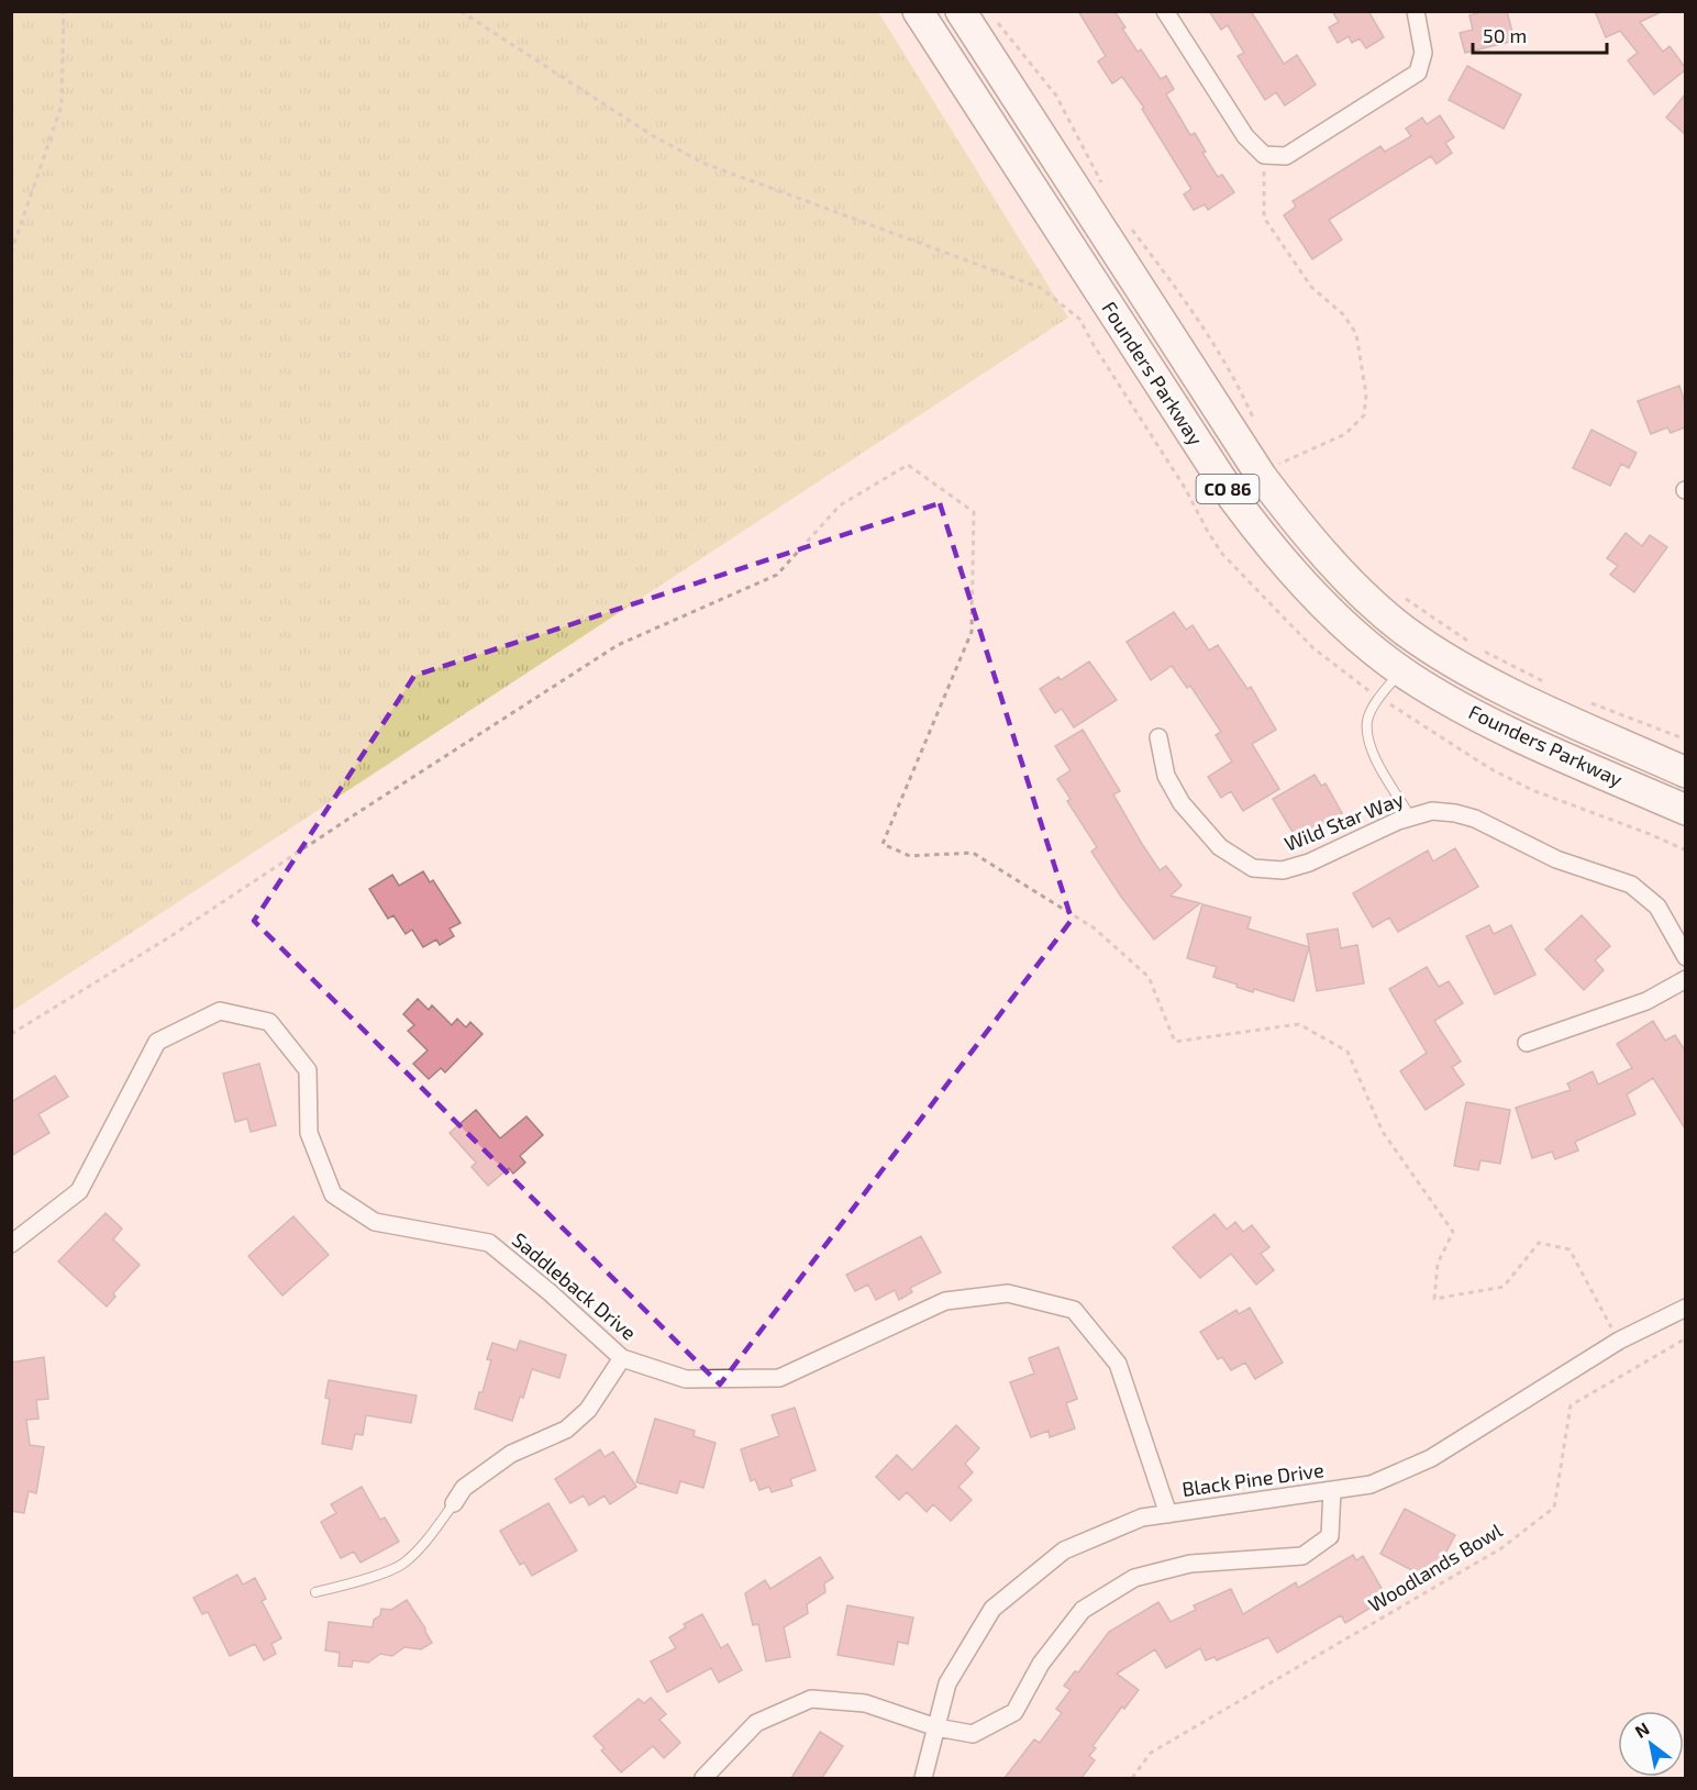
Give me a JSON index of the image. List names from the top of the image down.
{
  "streets": {
    "highway": ["Founders Parkway", "CO 86"],
    "street": ["Wild Star Way", "Saddleback Drive", "Black Pine Drive"],
    "path": ["Woodlands Bowl"]
  },
  "crossings": [
    ["Saddleback Drive", "Black Pine Drive"]
  ],
  "scale_bar": "50 m",
  "north": "top left"
}
